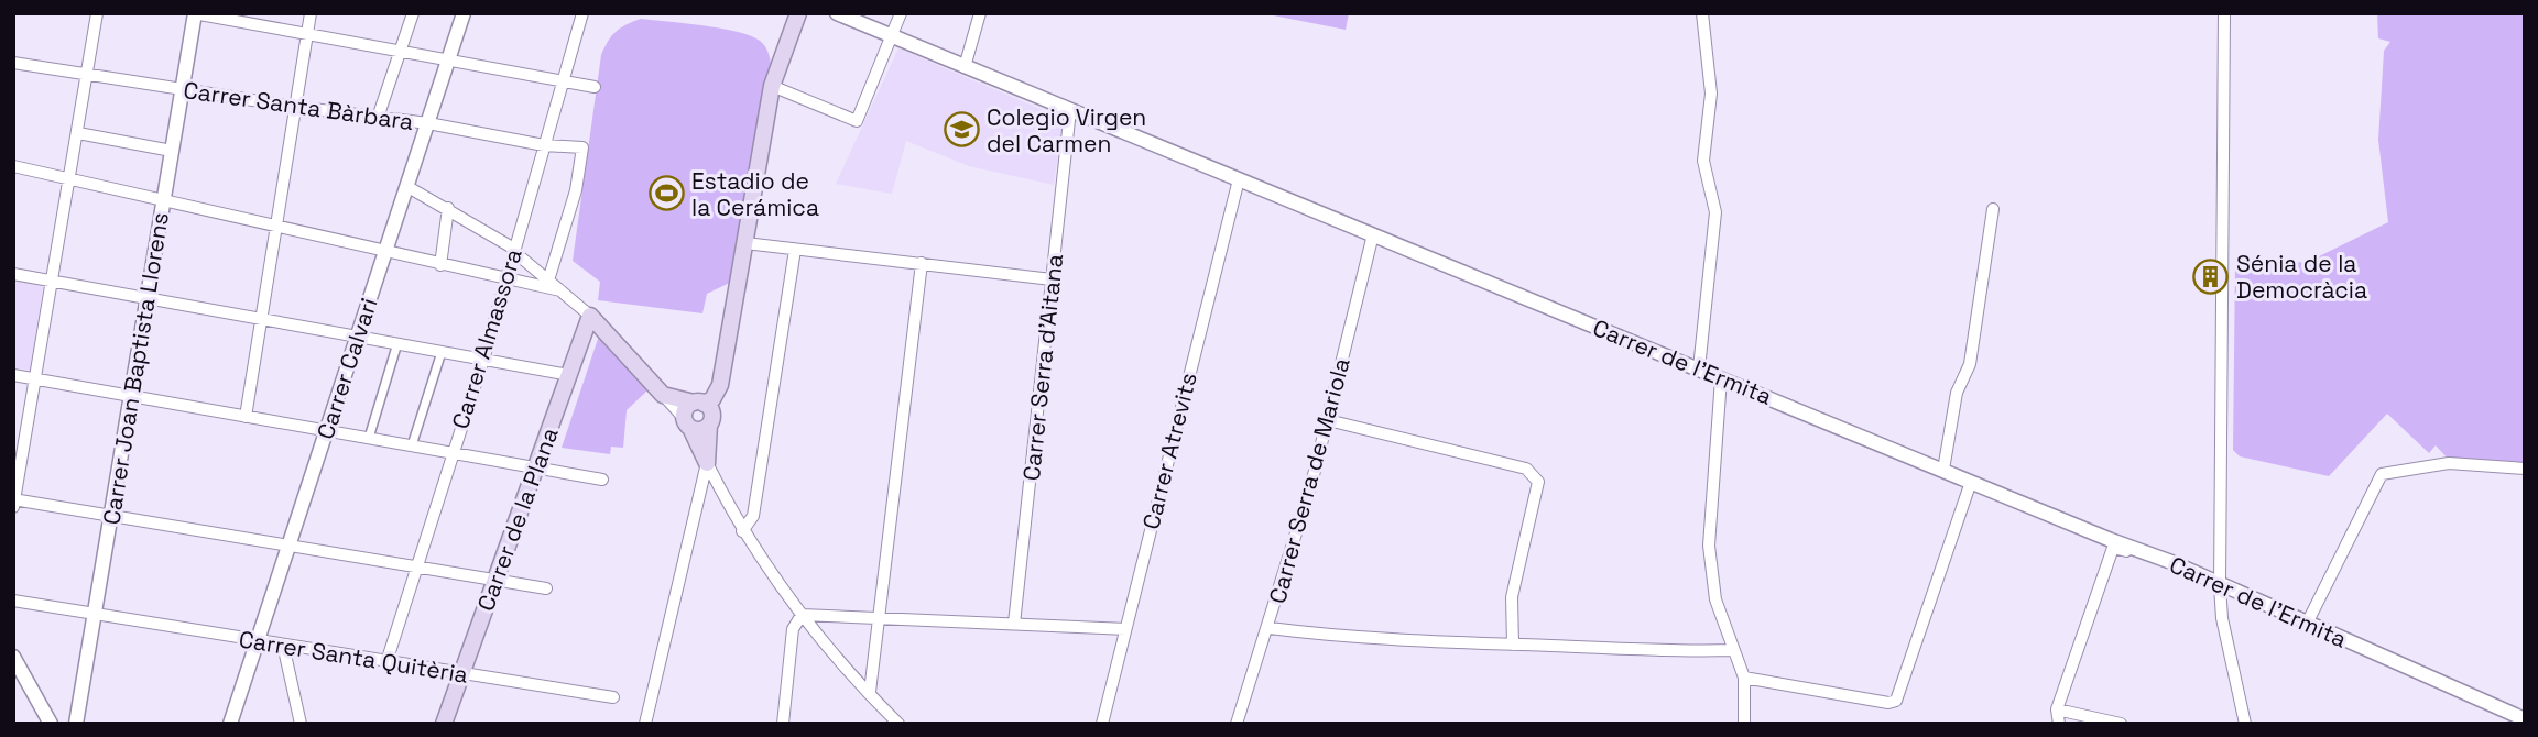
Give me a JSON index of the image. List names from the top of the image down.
{
  "streets": {
    "main road": ["Carrer de la Plana"],
    "street": [
      "Carrer Santa Bàrbara",
      "Carrer Almassora",
      "Carrer de l'Ermita",
      "Carrer Serra d'Aitana",
      "Carrer Joan Baptista Llorens",
      "Carrer Calvari",
      "Carrer Atrevits",
      "Carrer Serra de Mariola",
      "Carrer Santa Quitèria"
    ]
  },
  "crossings": [
    ["Carrer Santa Bàrbara", "Carrer Almassora"],
    ["Carrer Santa Bàrbara", "Carrer Joan Baptista Llorens"],
    ["Carrer Santa Bàrbara", "Carrer Calvari"],
    ["Carrer Almassora", "Carrer Santa Quitèria"],
    ["Carrer de l'Ermita", "Carrer Serra d'Aitana"],
    ["Carrer de l'Ermita", "Carrer Atrevits"],
    ["Carrer de l'Ermita", "Carrer Serra de Mariola"],
    ["Carrer Joan Baptista Llorens", "Carrer Santa Quitèria"],
    ["Carrer Calvari", "Carrer Santa Quitèria"],
    ["Carrer de la Plana", "Carrer Santa Quitèria"]
  ],
  "places": {
    "school or university": ["Colegio Virgen del Carmen"],
    "sports": ["Estadio de la Cerámica"],
    "building": ["Sénia de la Democràcia"]
  }
}
